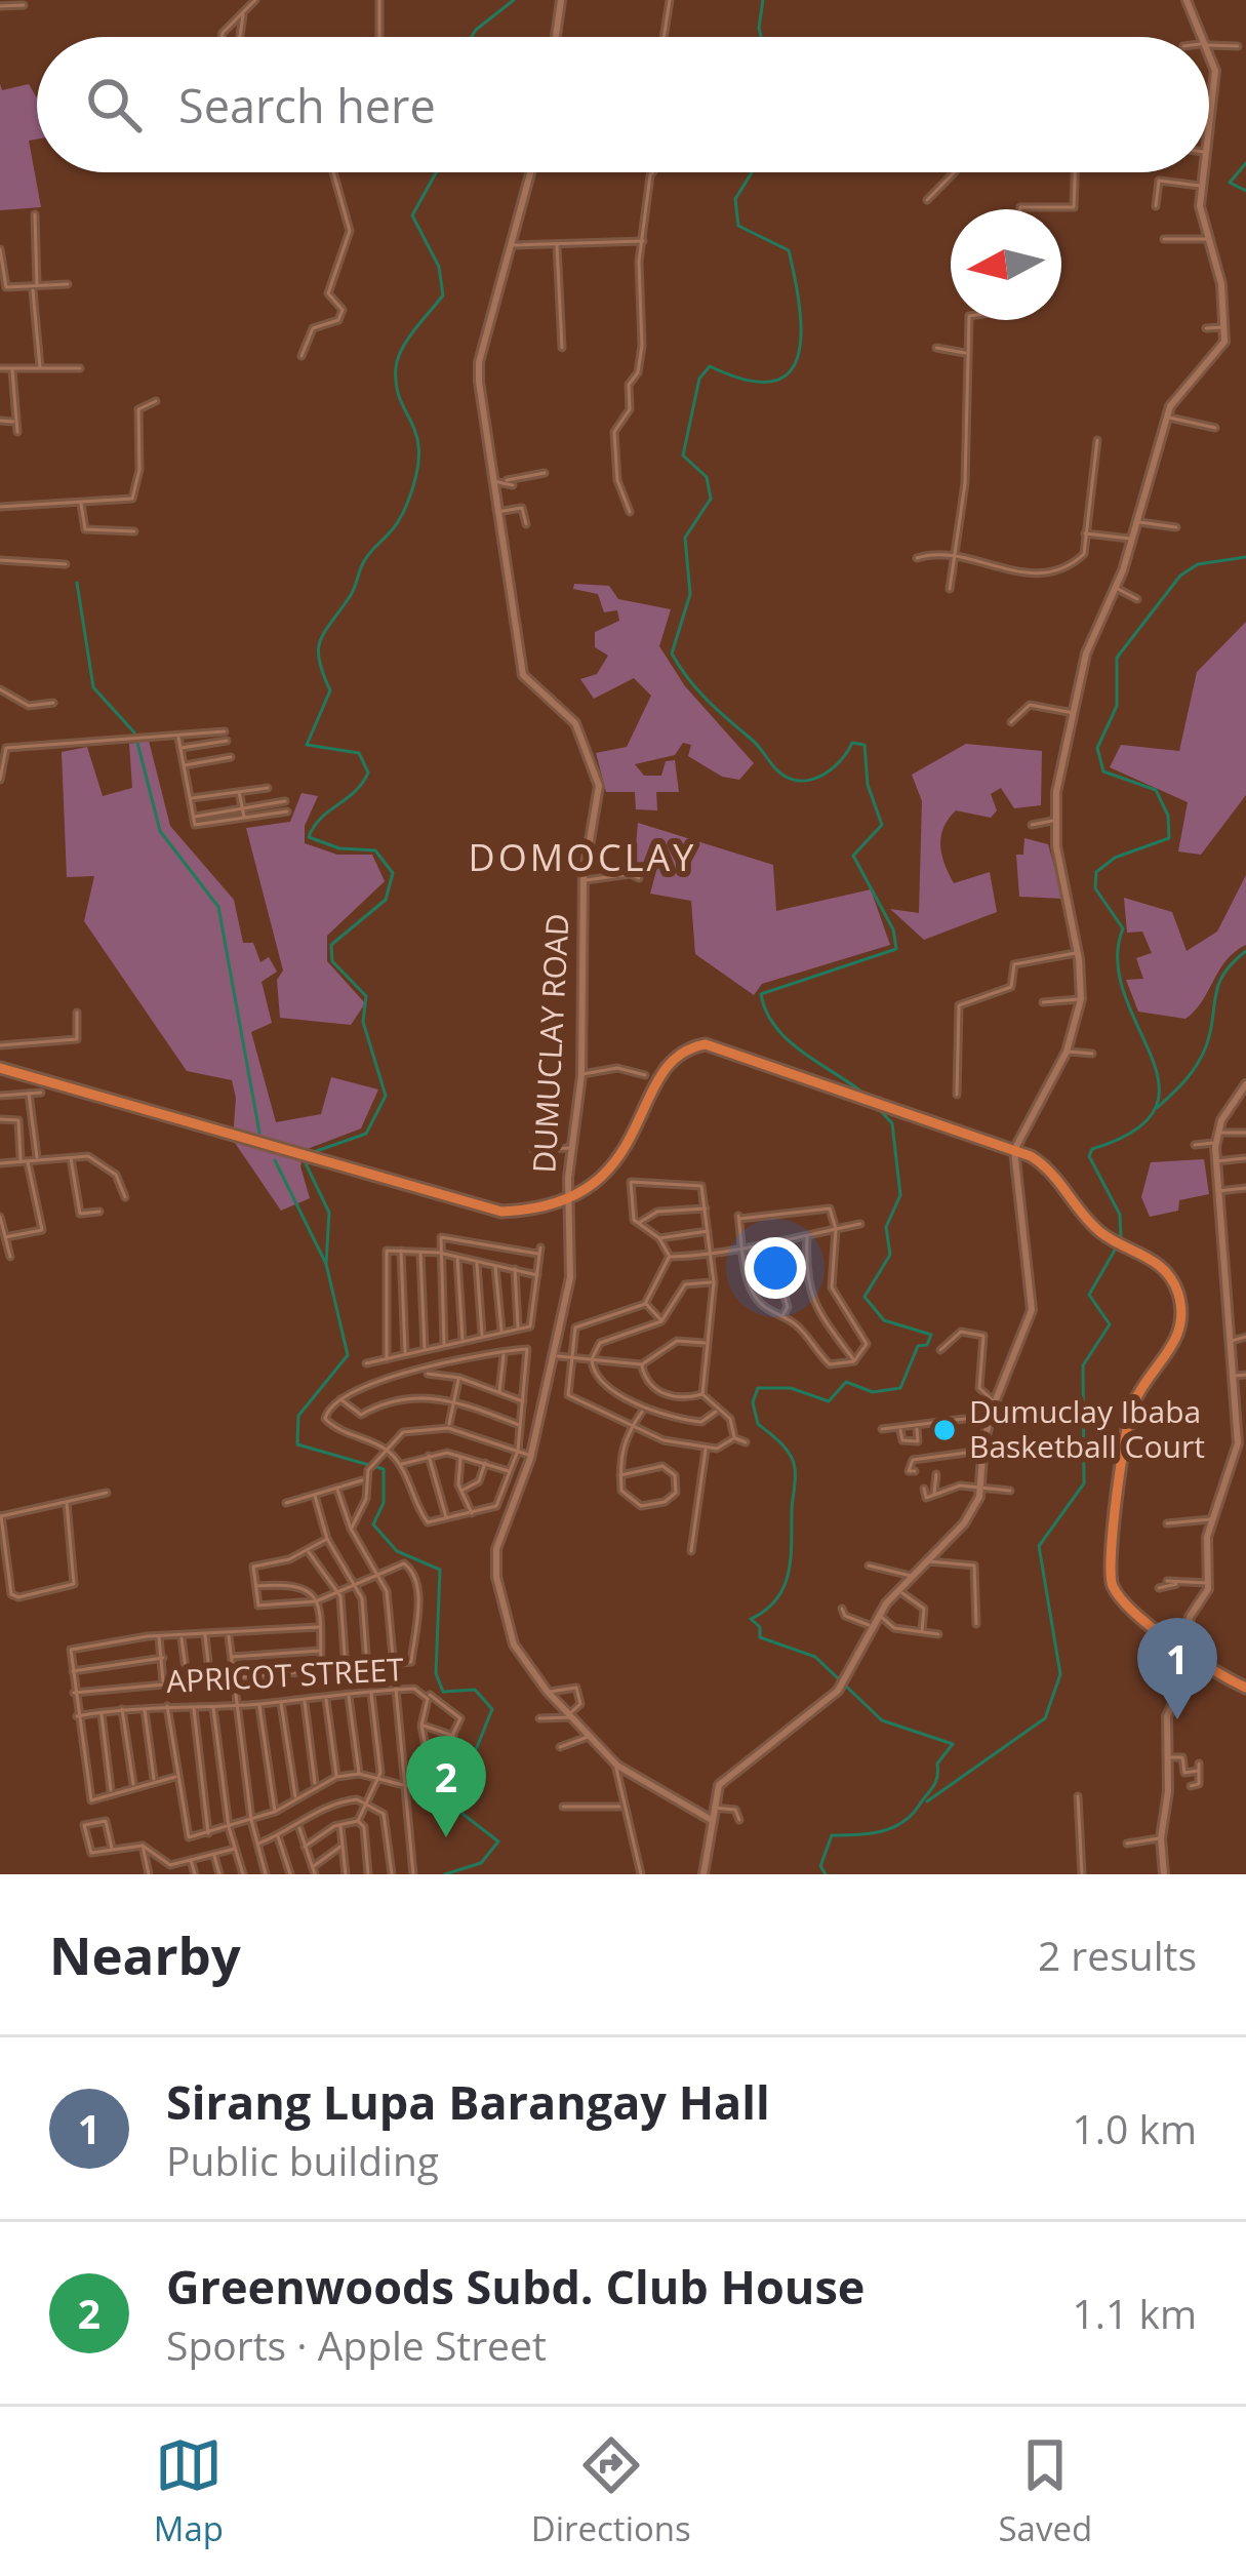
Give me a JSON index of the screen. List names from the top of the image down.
{
  "streets": {
    "street": ["DUMUCLAY ROAD", "APRICOT STREET"]
  },
  "districts": ["DOMOCLAY"],
  "places": ["Dumuclay Ibaba Basketball Court"],
  "north": "left",
  "page": {
    "search": "Search here",
    "pins": ["1", "2"],
    "heading": ["Nearby", "2 results"],
    "list": [
      {
        "mark": "1",
        "name": "Sirang Lupa Barangay Hall",
        "note": "Public building",
        "value": "1.0 km"
      },
      {
        "mark": "2",
        "name": "Greenwoods Subd. Club House",
        "note": "Sports · Apple Street",
        "value": "1.1 km"
      }
    ],
    "nav": ["Map", "Directions", "Saved"]
  }
}
